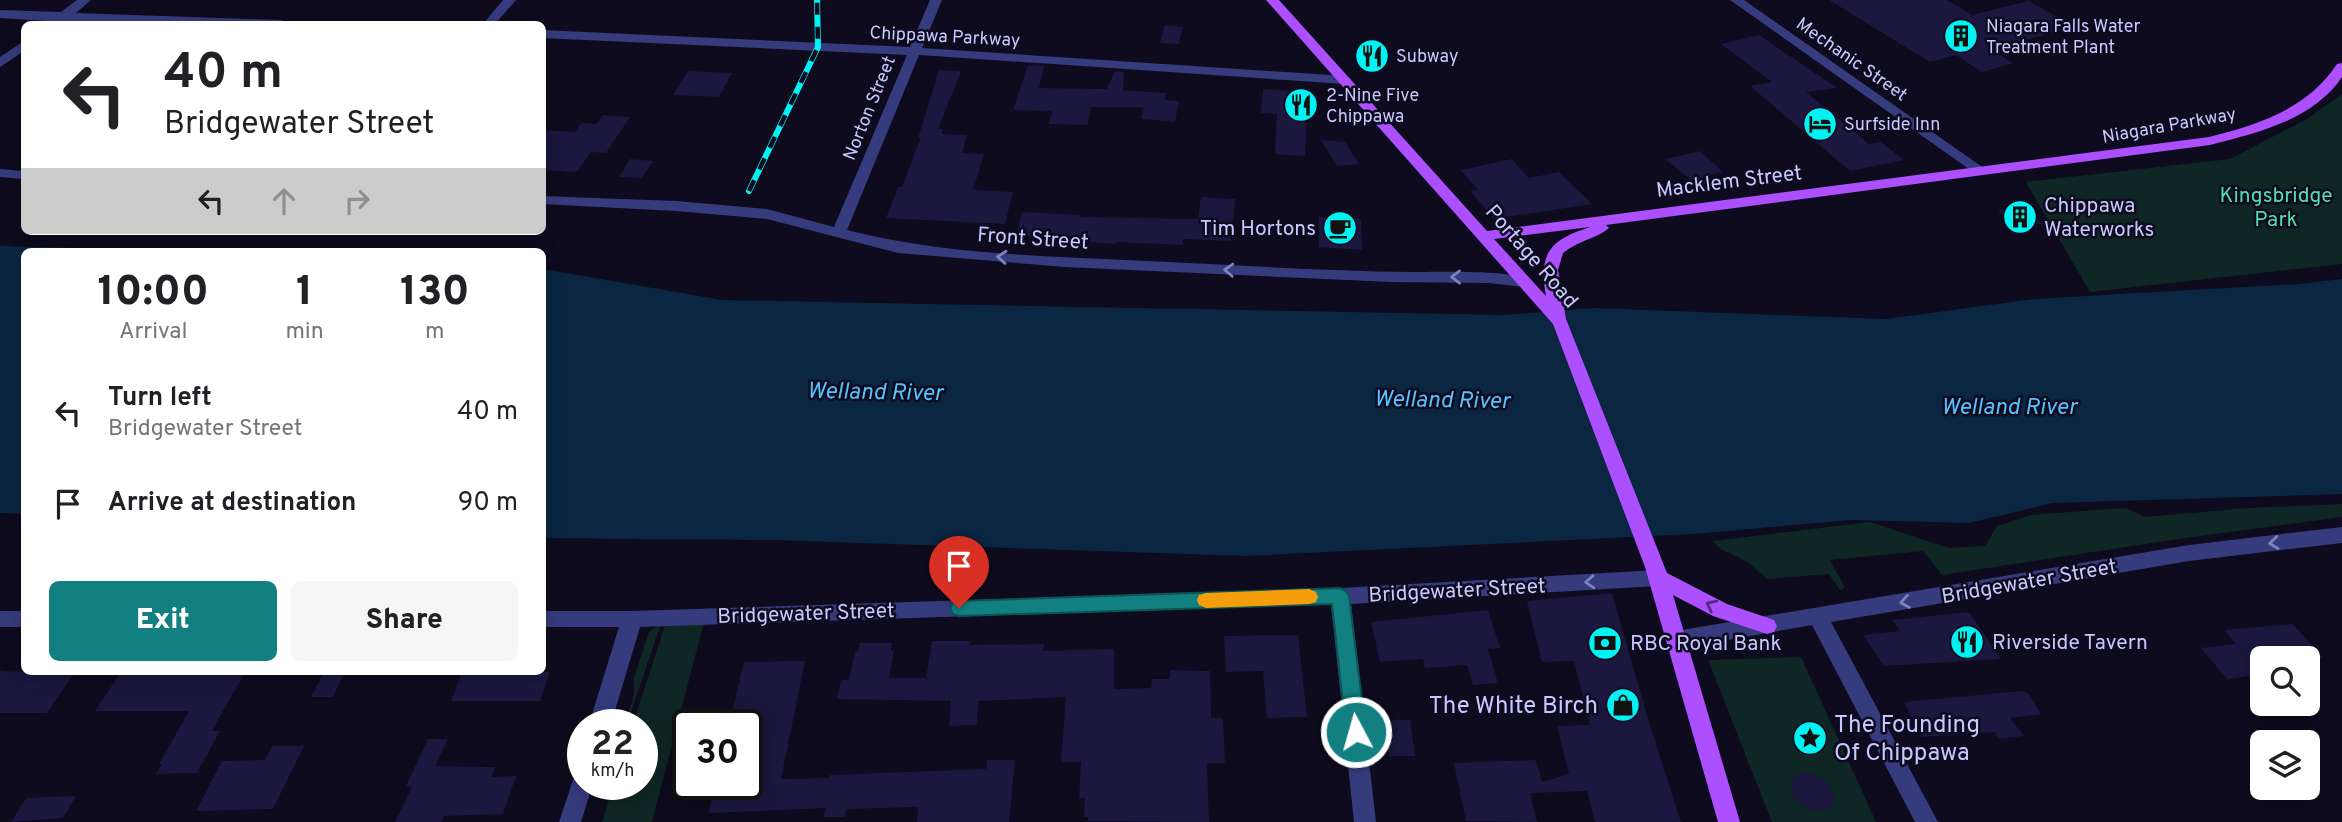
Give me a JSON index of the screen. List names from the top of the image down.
{
  "streets": {
    "main road": ["Niagara Parkway", "Macklem Street", "Portage Road"],
    "street": [
      "Chippawa Parkway",
      "Mechanic Street",
      "Norton Street",
      "Front Street",
      "Bridgewater Street"
    ]
  },
  "crossings": [
    ["Chippawa Parkway", "Norton Street"],
    ["Chippawa Parkway", "Portage Road"],
    ["Mechanic Street", "Niagara Parkway"],
    ["Mechanic Street", "Macklem Street"],
    ["Norton Street", "Front Street"],
    ["Niagara Parkway", "Macklem Street"],
    ["Macklem Street", "Portage Road"],
    ["Front Street", "Portage Road"],
    ["Portage Road", "Bridgewater Street"]
  ],
  "one_way": ["Front Street", "Bridgewater Street"],
  "water": ["Welland River"],
  "parks": ["Kingsbridge Park"],
  "places": {
    "building": ["Niagara Falls Water Treatment Plant", "Chippawa Waterworks"],
    "restaurant": ["Subway", "2-Nine Five Chippawa", "Riverside Tavern"],
    "hotel": ["Surfside Inn"],
    "cafe": ["Tim Hortons"],
    "bank": ["RBC Royal Bank"],
    "shop": ["The White Birch"],
    "place": ["The Founding Of Chippawa"]
  },
  "page": {
    "turn": ["40 m", "Bridgewater Street"],
    "eta": [
      "10:00",
      "Arrival",
      "1",
      "min",
      "130",
      "m"
    ],
    "list": [
      {
        "name": "Turn left",
        "note": "Bridgewater Street",
        "value": "40 m"
      },
      {
        "name": "Arrive at destination",
        "value": "90 m"
      }
    ],
    "buttons": ["Exit", "Share"],
    "speed": "22 km/h",
    "limit": "30"
  }
}
